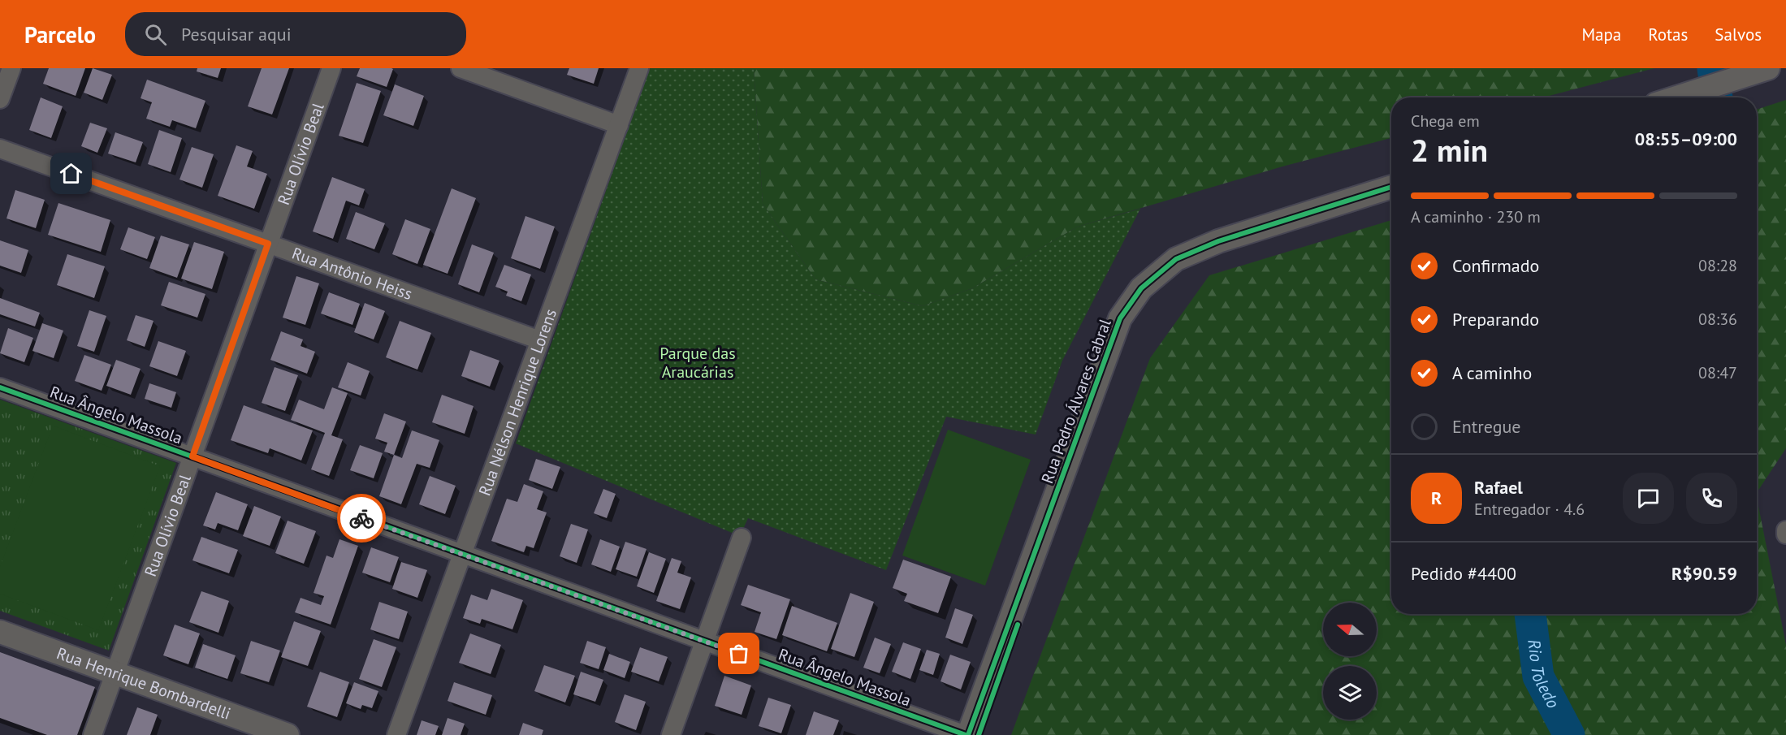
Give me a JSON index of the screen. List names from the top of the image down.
{
  "streets": {
    "street": [
      "Rua Olívio Beal",
      "Rua Antônio Heiss",
      "Rua Nélson Henrique Lorens",
      "Rua Pedro Álvares Cabral",
      "Rua Ângelo Massola",
      "Rua Henrique Bombardelli"
    ]
  },
  "crossings": [
    ["Rua Olívio Beal", "Rua Antônio Heiss"],
    ["Rua Olívio Beal", "Rua Ângelo Massola"],
    ["Rua Olívio Beal", "Rua Henrique Bombardelli"],
    ["Rua Antônio Heiss", "Rua Nélson Henrique Lorens"],
    ["Rua Nélson Henrique Lorens", "Rua Ângelo Massola"],
    ["Rua Pedro Álvares Cabral", "Rua Ângelo Massola"]
  ],
  "water": ["Rio Toledo"],
  "parks": ["Parque das Araucárias"],
  "north": "left",
  "page": {
    "header": "Parcelo",
    "search": "Pesquisar aqui",
    "nav": ["Mapa", "Rotas", "Salvos"],
    "heading": ["2 min", "Chega em", "08:55–09:00"],
    "panel": [
      "Rafael",
      "Entregador · 4.6",
      "Pedido #4400",
      "R$90.59"
    ],
    "bar": "A caminho · 230 m",
    "list": [
      ["Confirmado", "08:28"],
      ["Preparando", "08:36"],
      ["A caminho", "08:47"],
      "Entregue"
    ],
    "round": "R"
  }
}
